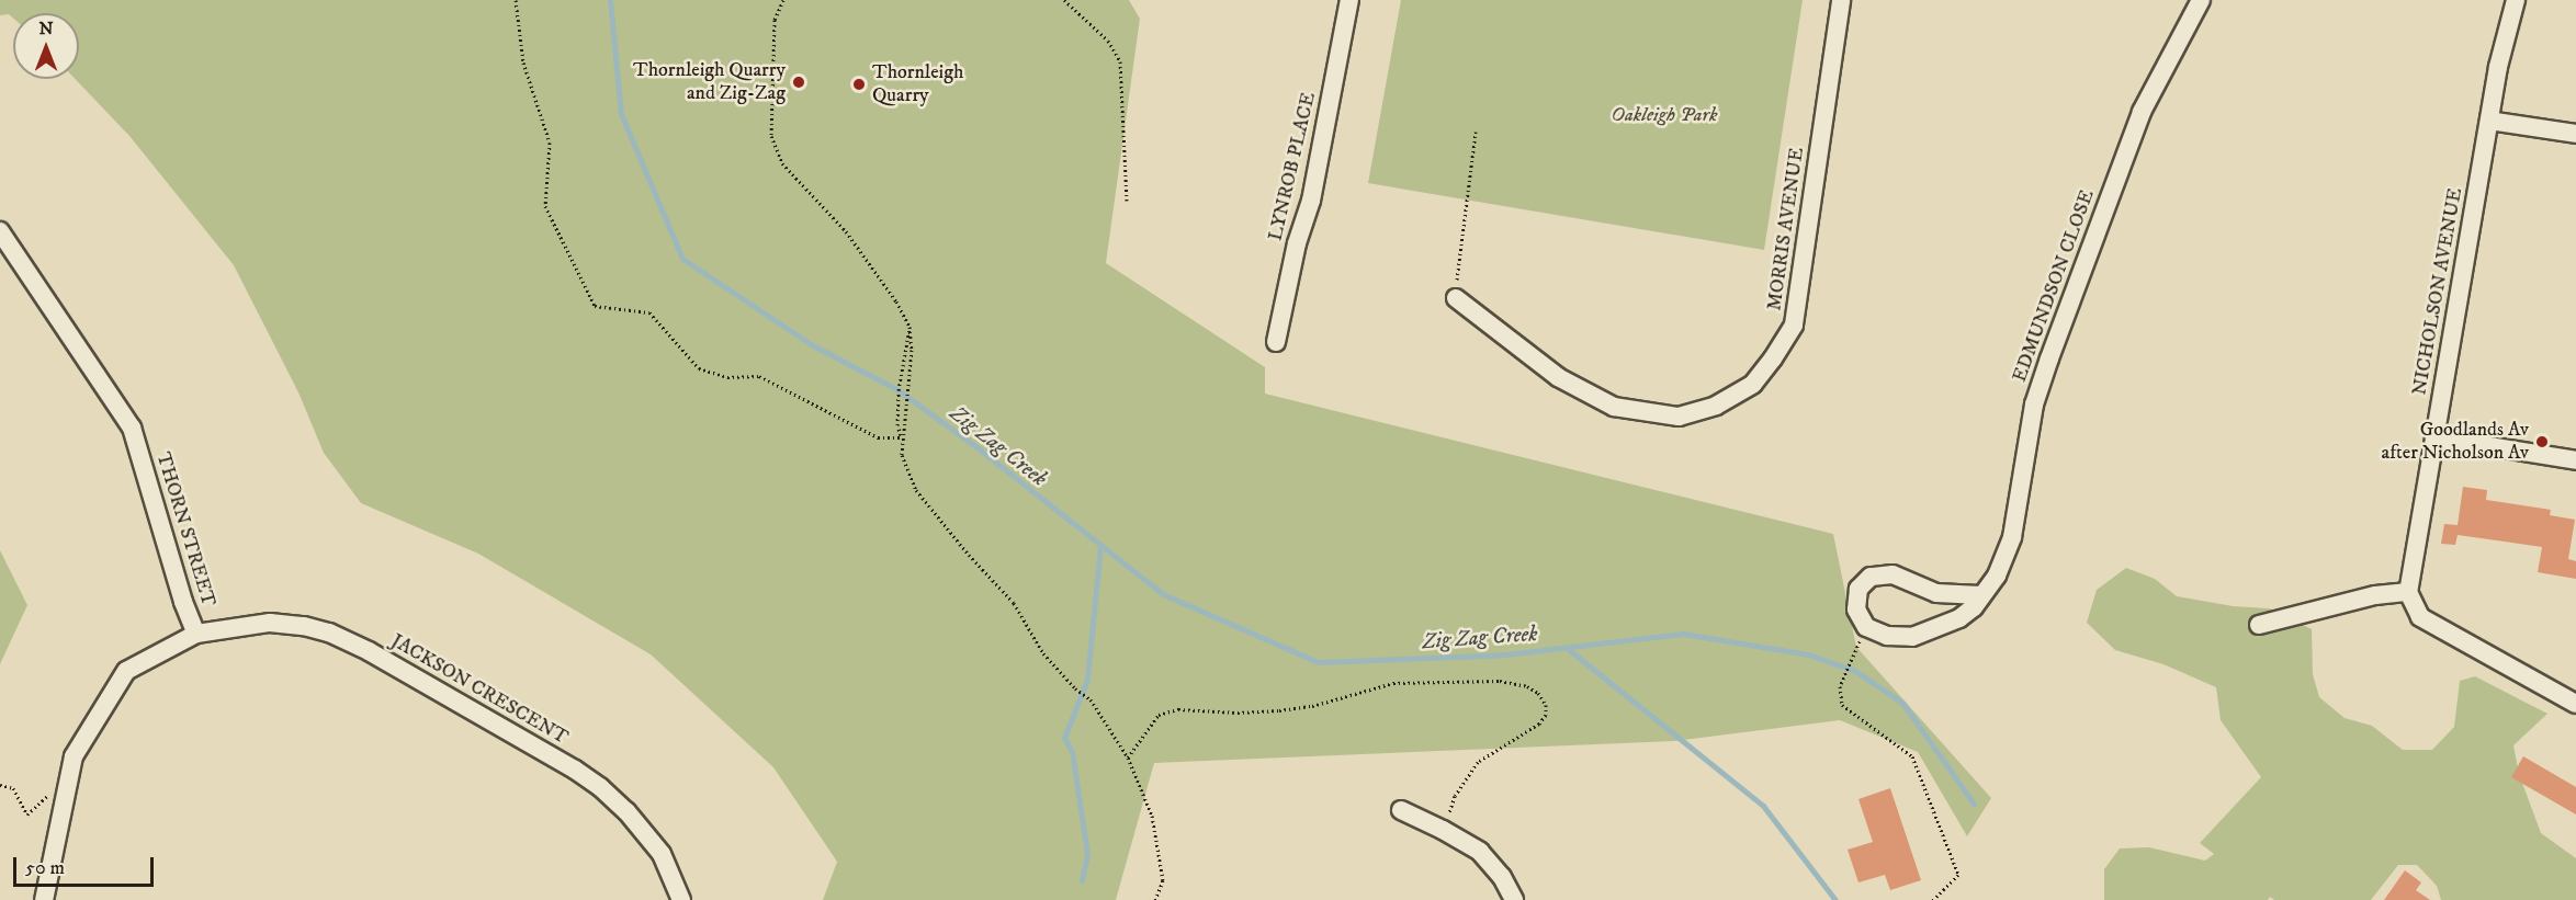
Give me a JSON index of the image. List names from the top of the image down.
{
  "streets": {
    "street": [
      "LYNROB PLACE",
      "MORRIS AVENUE",
      "EDMUNDSON CLOSE",
      "NICHOLSON AVENUE",
      "THORN STREET",
      "JACKSON CRESCENT"
    ]
  },
  "crossings": [
    ["THORN STREET", "JACKSON CRESCENT"]
  ],
  "water": ["Zig Zag Creek"],
  "parks": ["Oakleigh Park"],
  "places": ["Thornleigh Quarry and Zig-Zag", "Thornleigh Quarry", "Goodlands Av after Nicholson Av"],
  "scale_bar": "50 m",
  "north": "top"
}
